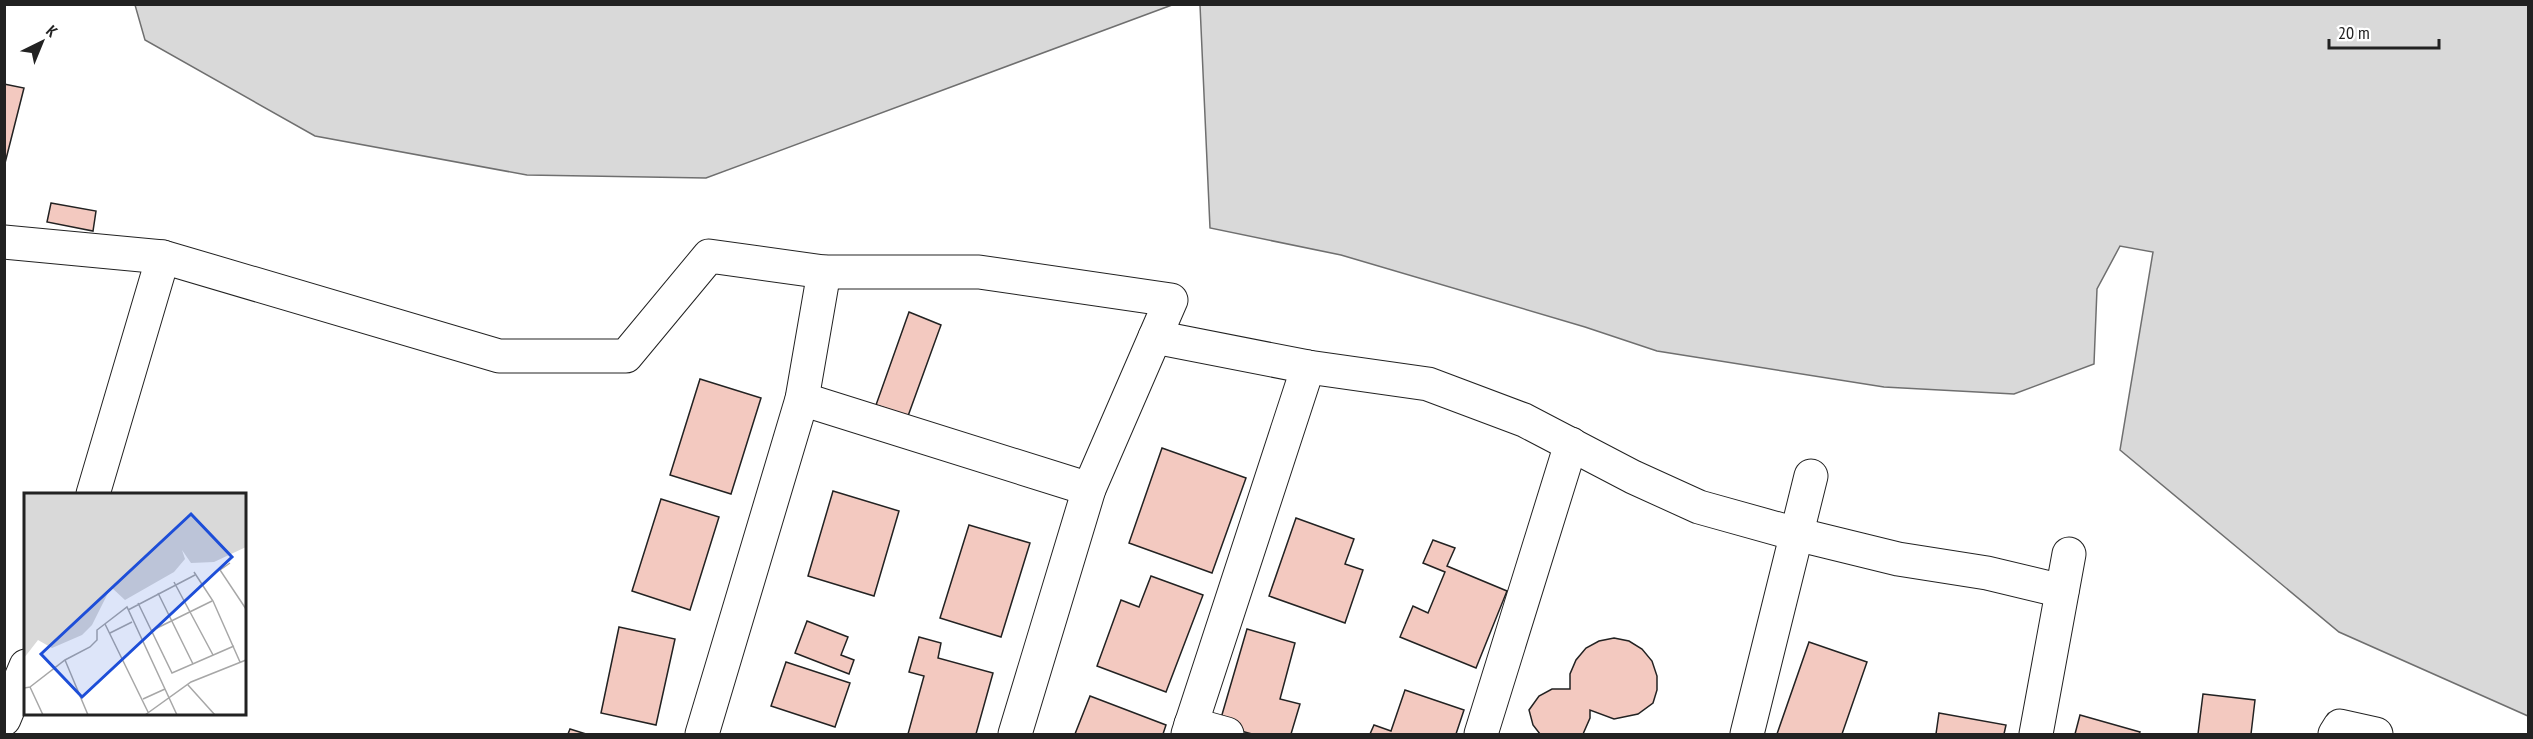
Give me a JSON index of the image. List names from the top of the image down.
{
  "scale_bar": "20 m",
  "north": "top right"
}
